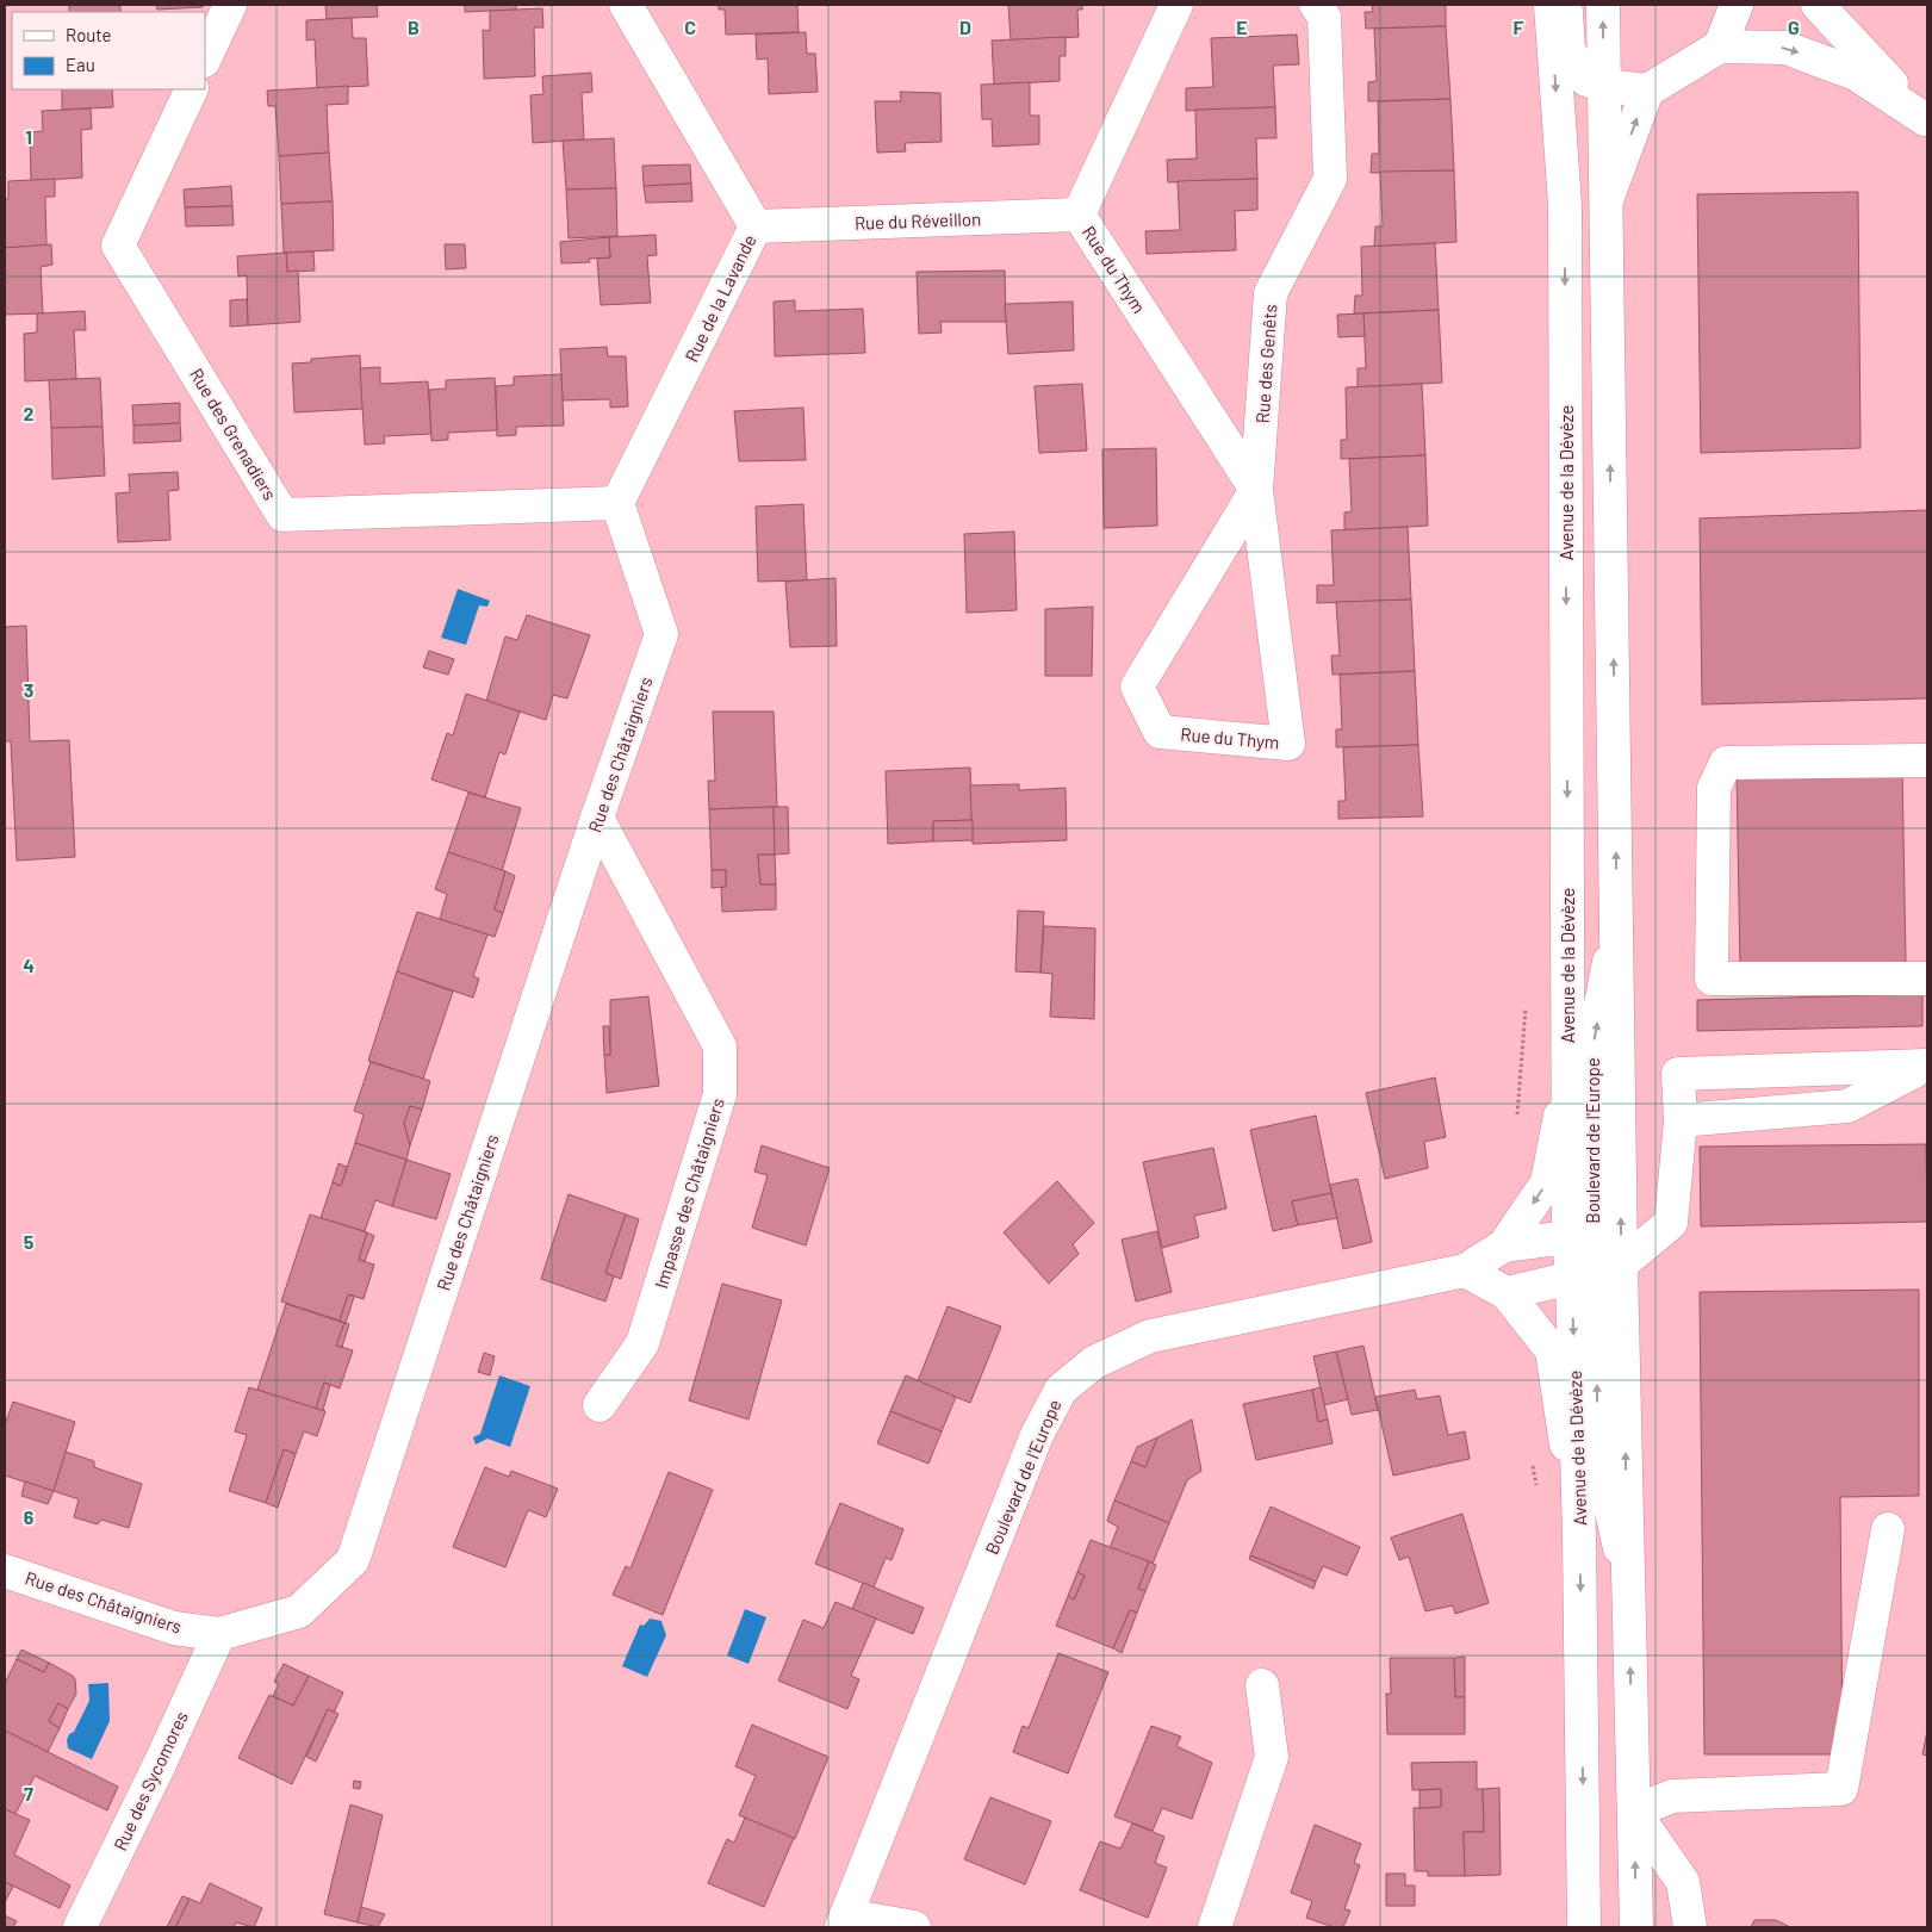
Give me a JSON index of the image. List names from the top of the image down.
{
  "streets": {
    "street": [
      "Rue du Réveillon",
      "Rue du Thym",
      "Rue de la Lavande",
      "Rue des Genêts",
      "Rue des Grenadiers",
      "Avenue de la Dévèze",
      "Rue des Châtaigniers",
      "Boulevard de l'Europe",
      "Impasse des Châtaigniers",
      "Rue des Sycomores"
    ]
  },
  "crossings": [
    ["Rue du Réveillon", "Rue du Thym"],
    ["Rue du Réveillon", "Rue de la Lavande"],
    ["Rue du Thym", "Rue des Genêts"],
    ["Rue de la Lavande", "Rue des Grenadiers"],
    ["Rue de la Lavande", "Rue des Châtaigniers"],
    ["Rue des Grenadiers", "Rue des Châtaigniers"],
    ["Avenue de la Dévèze", "Boulevard de l'Europe"],
    ["Rue des Châtaigniers", "Impasse des Châtaigniers"],
    ["Rue des Châtaigniers", "Rue des Sycomores"]
  ],
  "legend": ["Route", "Eau"],
  "grid": {
    "columns": [
      "B",
      "C",
      "D",
      "E",
      "F",
      "G"
    ],
    "rows": [
      "1",
      "2",
      "3",
      "4",
      "5",
      "6",
      "7"
    ]
  }
}
